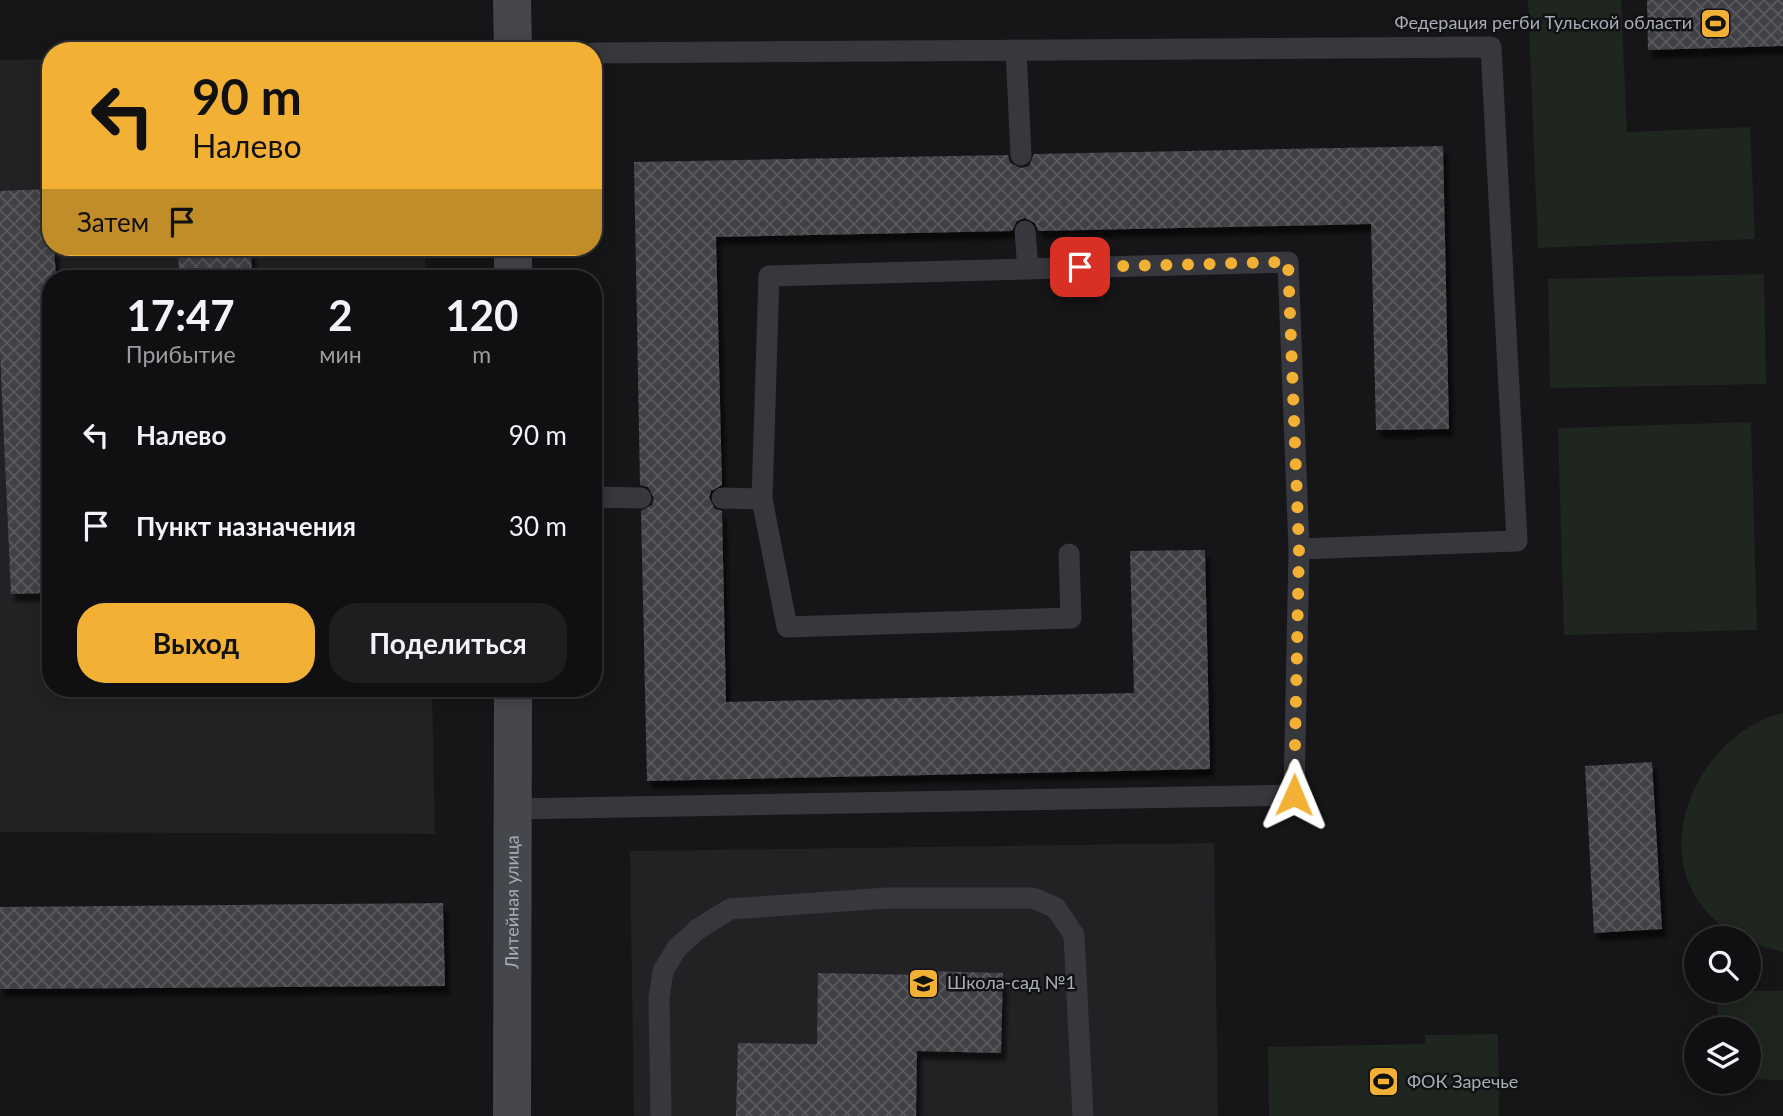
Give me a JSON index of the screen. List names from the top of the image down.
{
  "streets": {
    "street": ["Литейная улица"]
  },
  "places": {
    "sports": ["Федерация регби Тульской области", "ФОК Заречье"],
    "school or university": ["Школа-сад №1"]
  },
  "page": {
    "turn": ["90 m", "Налево"],
    "then": "Затем",
    "eta": [
      "17:47",
      "Прибытие",
      "2",
      "мин",
      "120",
      "m"
    ],
    "list": [
      {
        "name": "Налево",
        "value": "90 m"
      },
      {
        "name": "Пункт назначения",
        "value": "30 m"
      }
    ],
    "buttons": ["Выход", "Поделиться"]
  }
}
